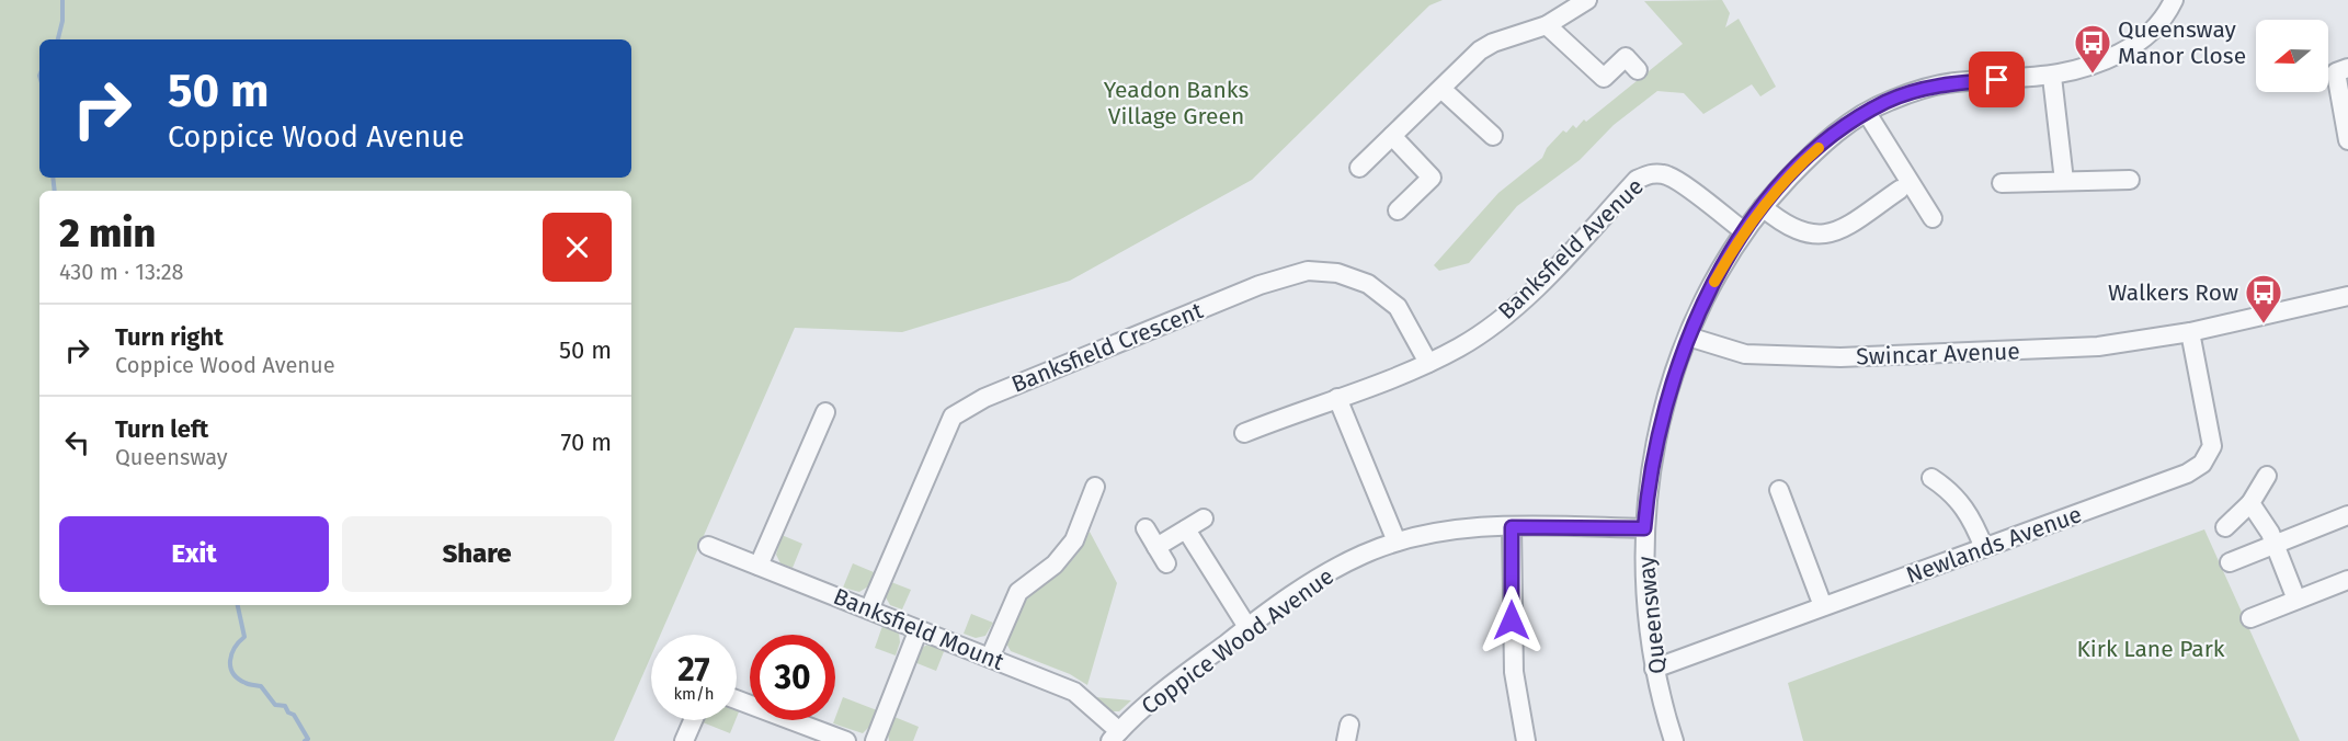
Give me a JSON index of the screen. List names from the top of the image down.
{
  "streets": {
    "street": [
      "Banksfield Avenue",
      "Banksfield Crescent",
      "Swincar Avenue",
      "Newlands Avenue",
      "Queensway",
      "Banksfield Mount",
      "Coppice Wood Avenue"
    ]
  },
  "crossings": [
    ["Banksfield Avenue", "Banksfield Crescent"],
    ["Banksfield Avenue", "Queensway"],
    ["Banksfield Crescent", "Banksfield Mount"],
    ["Swincar Avenue", "Newlands Avenue"],
    ["Swincar Avenue", "Queensway"],
    ["Newlands Avenue", "Queensway"],
    ["Queensway", "Coppice Wood Avenue"],
    ["Banksfield Mount", "Coppice Wood Avenue"]
  ],
  "parks": ["Yeadon Banks Village Green", "Kirk Lane Park"],
  "places": {
    "bus stop": ["Queensway Manor Close", "Walkers Row"]
  },
  "north": "left",
  "page": {
    "turn": ["50 m", "Coppice Wood Avenue"],
    "heading": ["2 min", "430 m · 13:28"],
    "list": [
      {
        "name": "Turn right",
        "note": "Coppice Wood Avenue",
        "value": "50 m"
      },
      {
        "name": "Turn left",
        "note": "Queensway",
        "value": "70 m"
      }
    ],
    "buttons": ["Exit", "Share"],
    "speed": "27 km/h",
    "limit": "30"
  }
}
